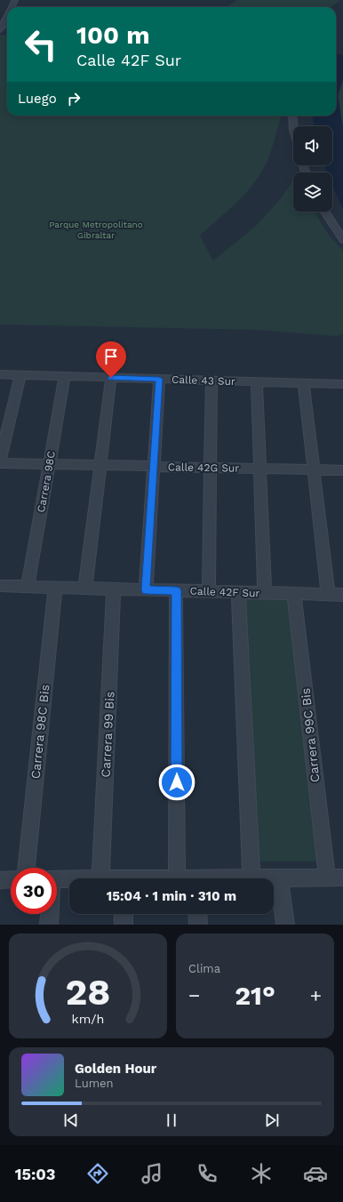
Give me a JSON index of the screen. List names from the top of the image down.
{
  "streets": {
    "street": [
      "Calle 43 Sur",
      "Calle 42G Sur",
      "Carrera 98C",
      "Calle 42F Sur",
      "Carrera 98C Bis",
      "Carrera 99 Bis",
      "Carrera 99C Bis"
    ]
  },
  "crossings": [
    ["Calle 43 Sur", "Carrera 98C"],
    ["Calle 42G Sur", "Carrera 98C"],
    ["Carrera 98C", "Calle 42F Sur"],
    ["Calle 42F Sur", "Carrera 98C Bis"],
    ["Calle 42F Sur", "Carrera 99 Bis"],
    ["Calle 42F Sur", "Carrera 99C Bis"]
  ],
  "parks": ["Parque Metropolitano Gibraltar"],
  "page": {
    "turn": ["100 m", "Calle 42F Sur"],
    "then": "Luego",
    "limit": "30",
    "trip": "15:04 · 1 min · 310 m",
    "tile": "Clima",
    "heat": ["−", "21°", "+"],
    "song": ["Golden Hour", "Lumen"],
    "tabs": "15:03",
    "gauge": ["28", "km/h"]
  }
}
